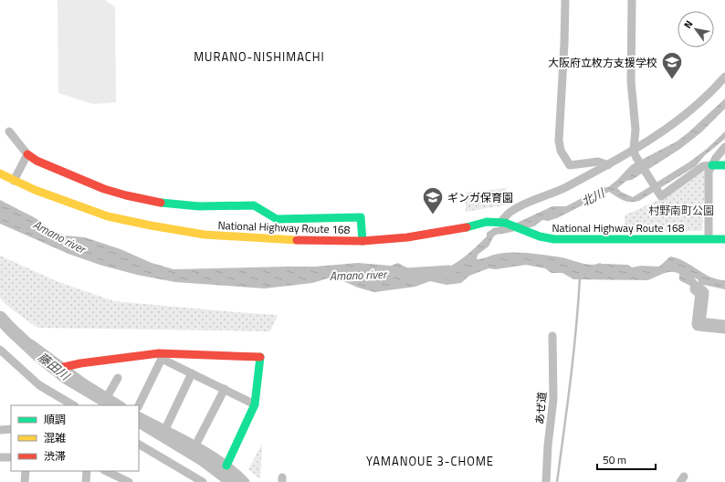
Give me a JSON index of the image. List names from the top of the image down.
{
  "streets": {
    "main road": ["National Highway Route 168"],
    "street": ["あぜ道"]
  },
  "districts": ["MURANO-NISHIMACHI", "YAMANOUE 3-CHOME"],
  "water": ["北川", "Amano river", "藤田川"],
  "parks": ["村野南町公園"],
  "places": {
    "school or university": ["大阪府立枚方支援学校", "ギンガ保育園"]
  },
  "legend": ["順調", "混雑", "渋滞"],
  "scale_bar": "50 m",
  "north": "top left"
}
